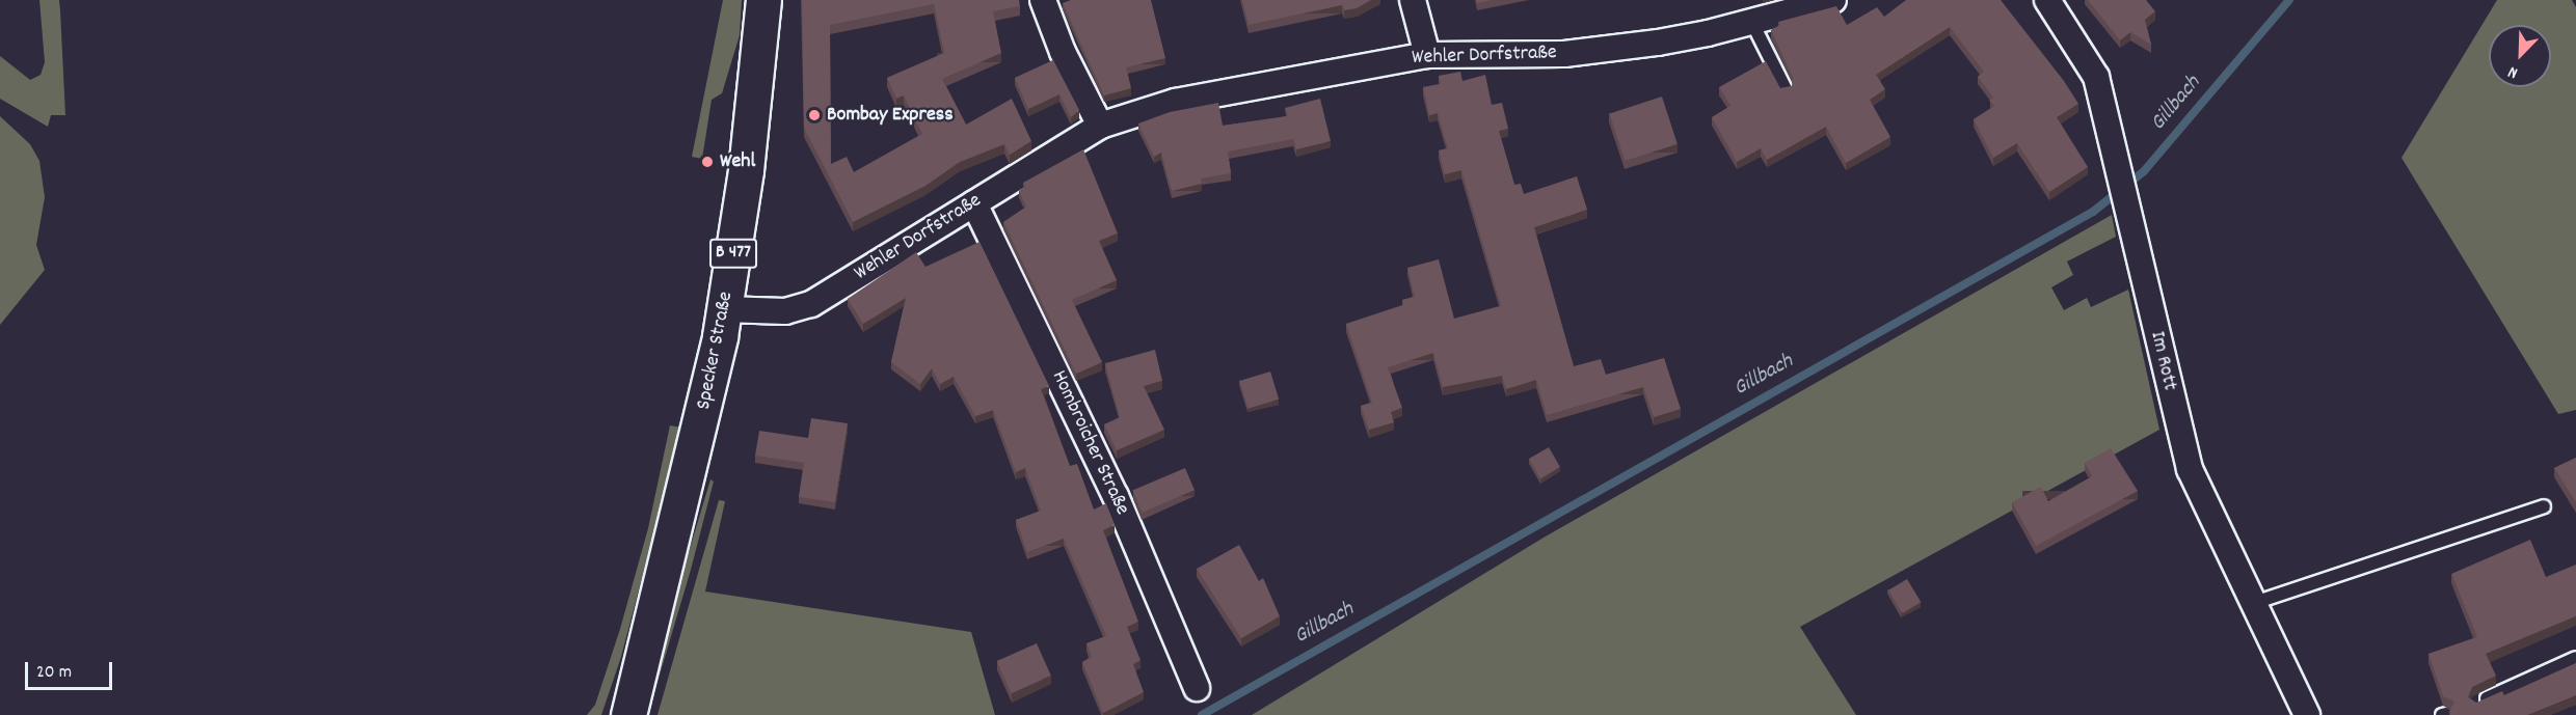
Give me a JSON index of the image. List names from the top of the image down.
{
  "streets": {
    "main road": ["B 477", "Specker Straße"],
    "street": ["Wehler Dorfstraße", "Im Rott", "Hombroicher Straße"]
  },
  "crossings": [
    ["Wehler Dorfstraße", "Specker Straße"],
    ["Wehler Dorfstraße", "Hombroicher Straße"]
  ],
  "water": ["Gillbach"],
  "places": ["Bombay Express", "Wehl"],
  "scale_bar": "20 m",
  "north": "bottom left"
}
